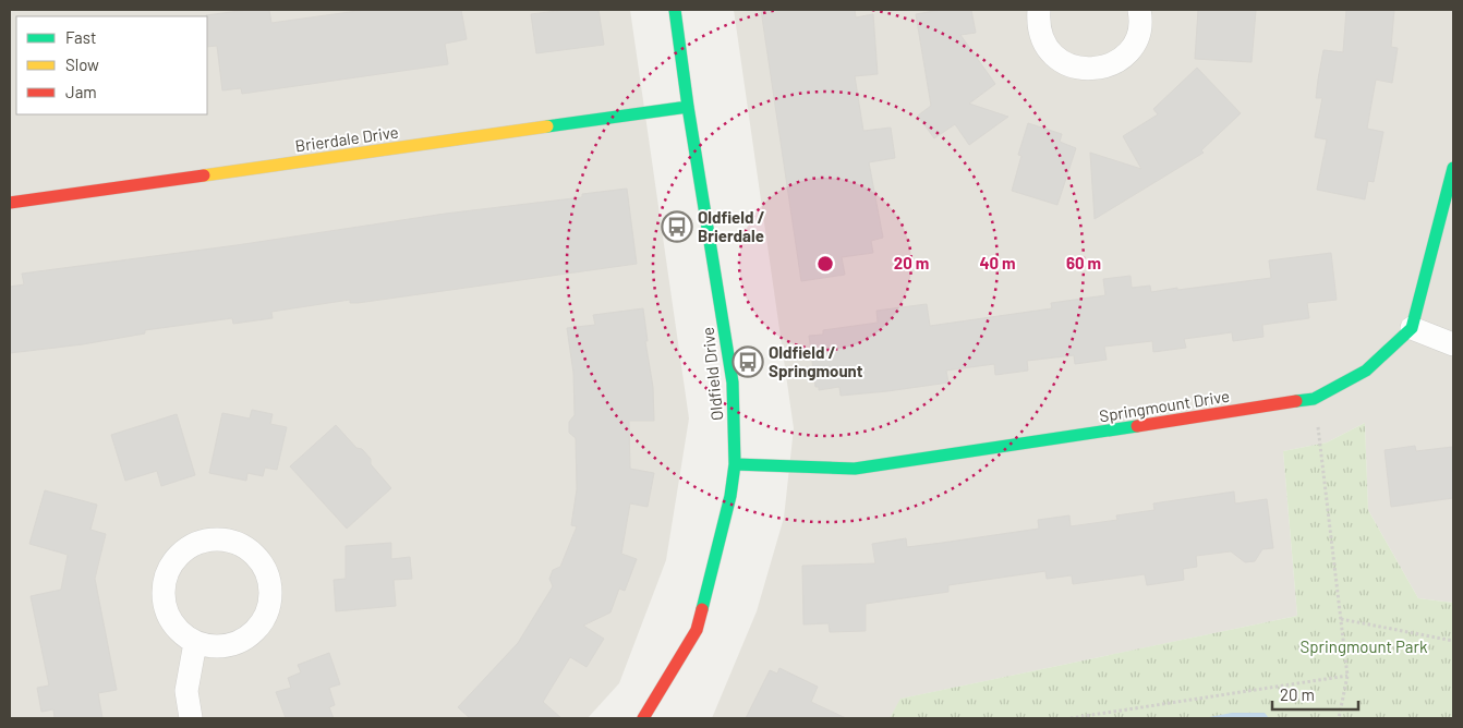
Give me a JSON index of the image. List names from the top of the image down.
{
  "streets": {
    "street": ["Brierdale Drive", "Oldfield Drive", "Springmount Drive"]
  },
  "crossings": [
    ["Brierdale Drive", "Oldfield Drive"],
    ["Oldfield Drive", "Springmount Drive"]
  ],
  "parks": ["Springmount Park"],
  "places": {
    "bus stop": ["Oldfield / Brierdale", "Oldfield / Springmount"]
  },
  "legend": ["Fast", "Slow", "Jam"],
  "scale_bar": "20 m",
  "rings": ["20 m", "40 m", "60 m"]
}
